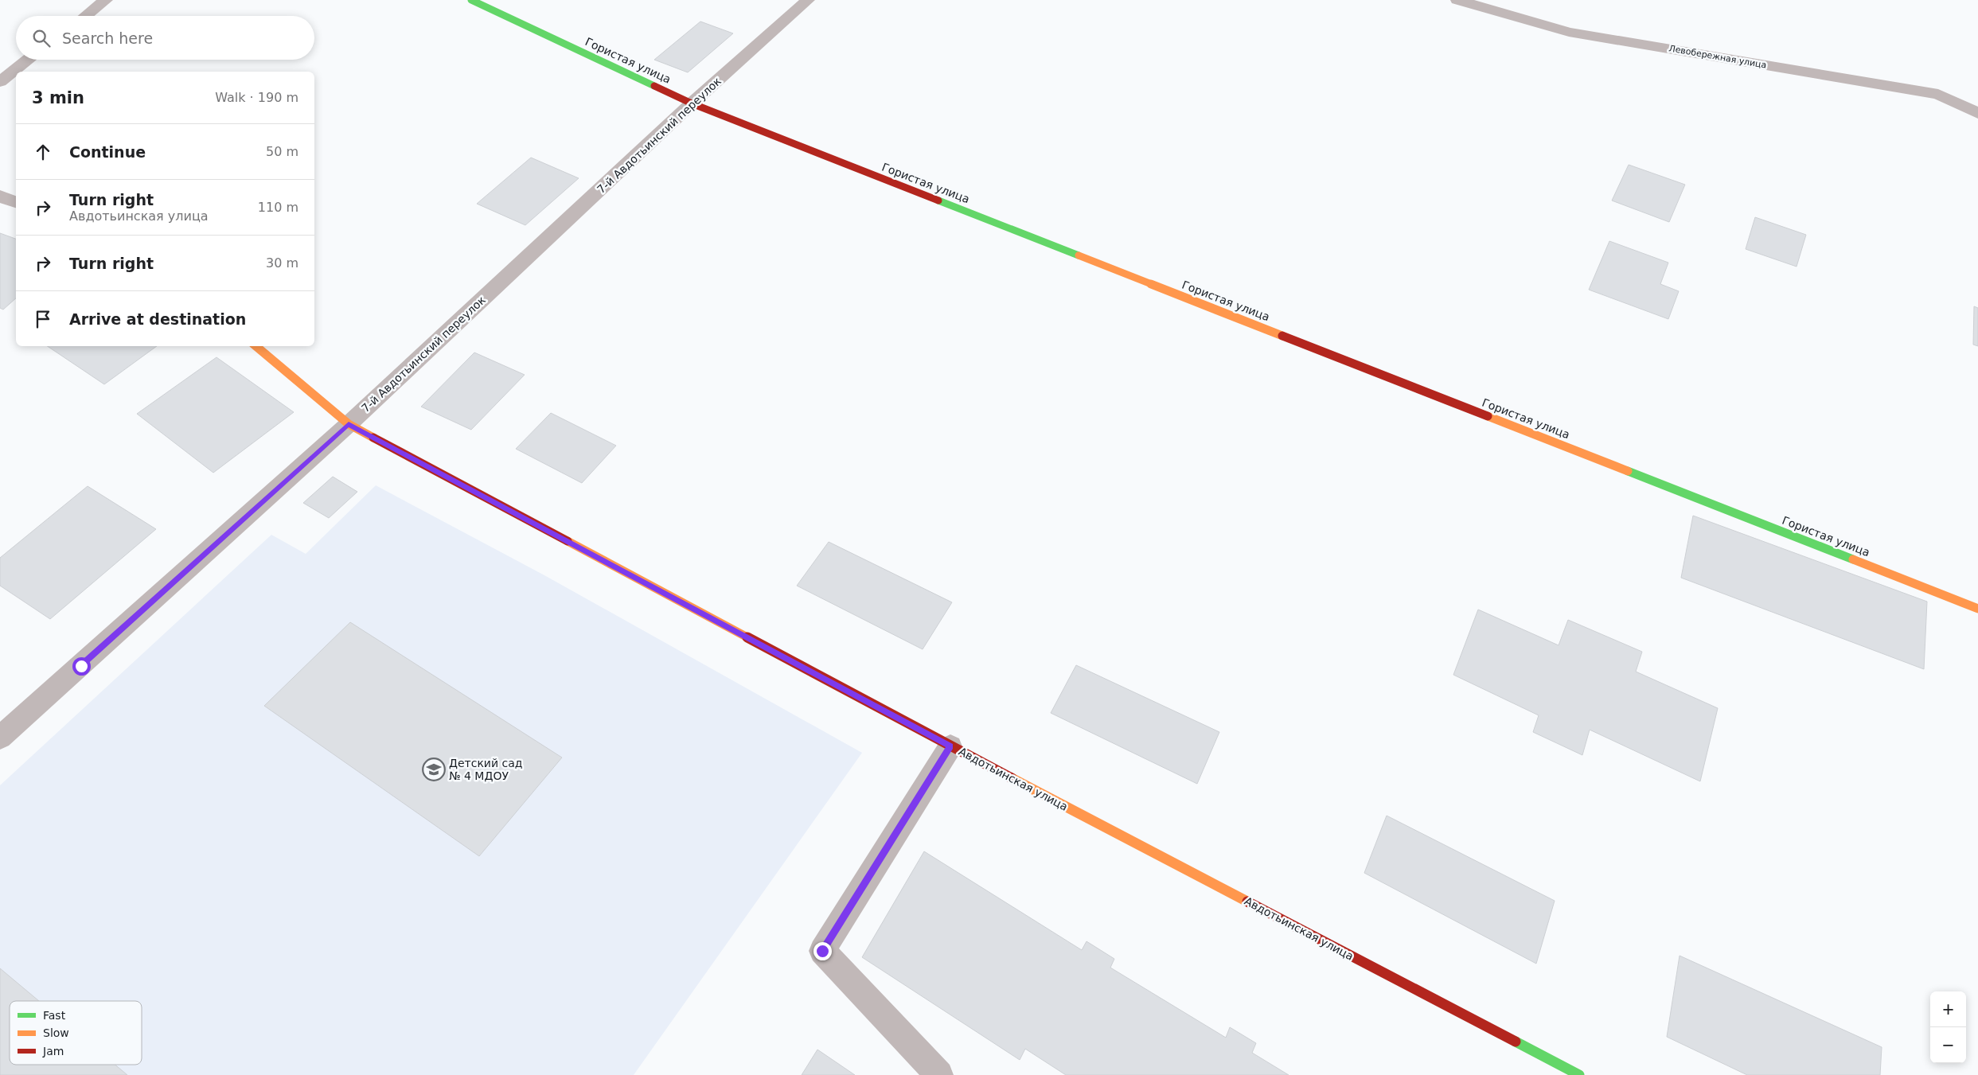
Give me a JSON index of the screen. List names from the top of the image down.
{
  "streets": {
    "street": [
      "Левобережная улица",
      "Гористая улица",
      "7-й Авдотьинский переулок",
      "Авдотьинская улица"
    ]
  },
  "crossings": [
    ["Гористая улица", "7-й Авдотьинский переулок"],
    ["7-й Авдотьинский переулок", "Авдотьинская улица"]
  ],
  "places": {
    "school or university": ["Детский сад № 4 МДОУ"]
  },
  "legend": ["Fast", "Slow", "Jam"],
  "page": {
    "search": "Search here",
    "heading": ["3 min", "Walk · 190 m"],
    "list": [
      ["Continue", "50 m"],
      ["Turn right", "Авдотьинская улица", "110 m"],
      ["Turn right", "30 m"],
      "Arrive at destination"
    ],
    "map_buttons": ["+", "−"]
  }
}
